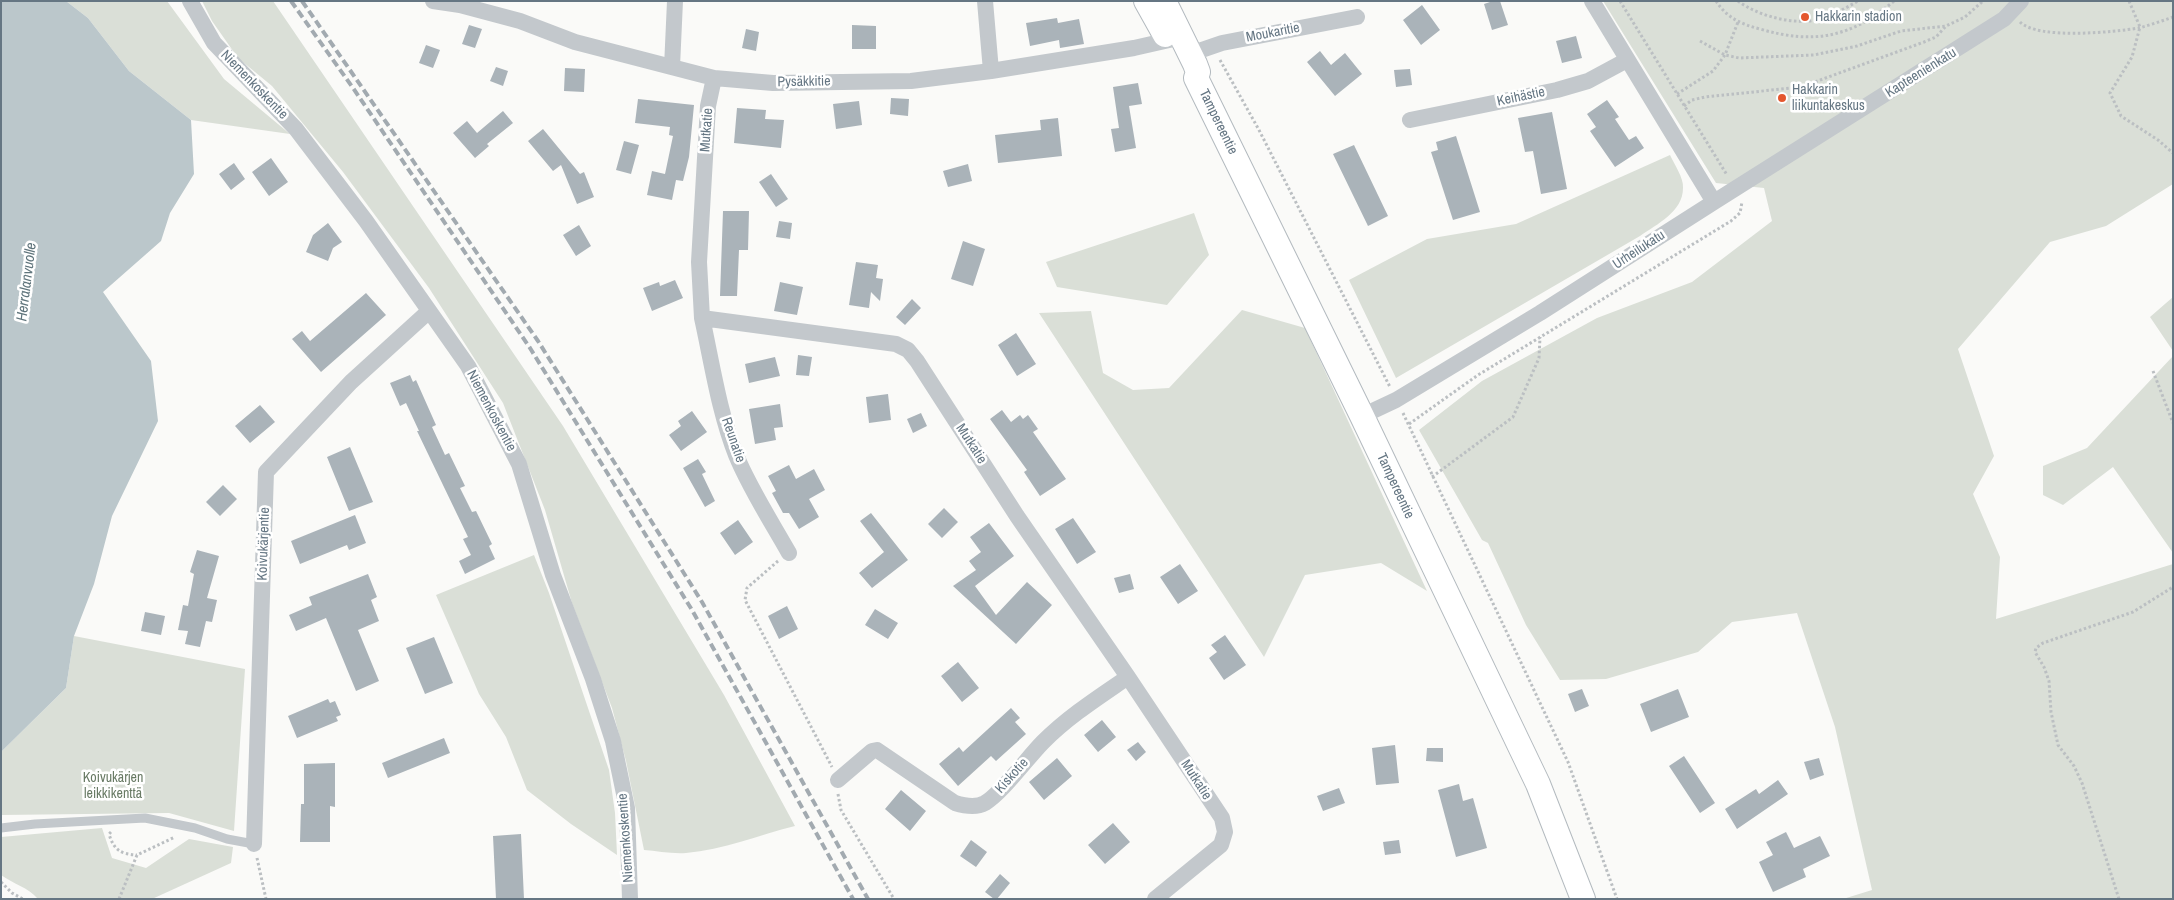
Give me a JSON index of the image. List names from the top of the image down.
{
  "streets": {
    "main road": ["Tampereentie"],
    "street": [
      "Moukaritie",
      "Kapteenienkatu",
      "Pysäkkitie",
      "Niemenkoskentie",
      "Keihästie",
      "Mutkatie",
      "Urheilukatu",
      "Reunatie",
      "Koivukärjentie",
      "Kiskotie"
    ]
  },
  "crossings": [
    ["Moukaritie", "Pysäkkitie"],
    ["Moukaritie", "Tampereentie"],
    ["Kapteenienkatu", "Urheilukatu"],
    ["Pysäkkitie", "Tampereentie"],
    ["Pysäkkitie", "Mutkatie"],
    ["Niemenkoskentie", "Koivukärjentie"],
    ["Tampereentie", "Urheilukatu"],
    ["Mutkatie", "Reunatie"],
    ["Mutkatie", "Kiskotie"]
  ],
  "water": ["Herralanvuolle"],
  "parks": ["Koivukärjen leikkikenttä"],
  "places": ["Hakkarin stadion", "Hakkarin liikuntakeskus"]
}
